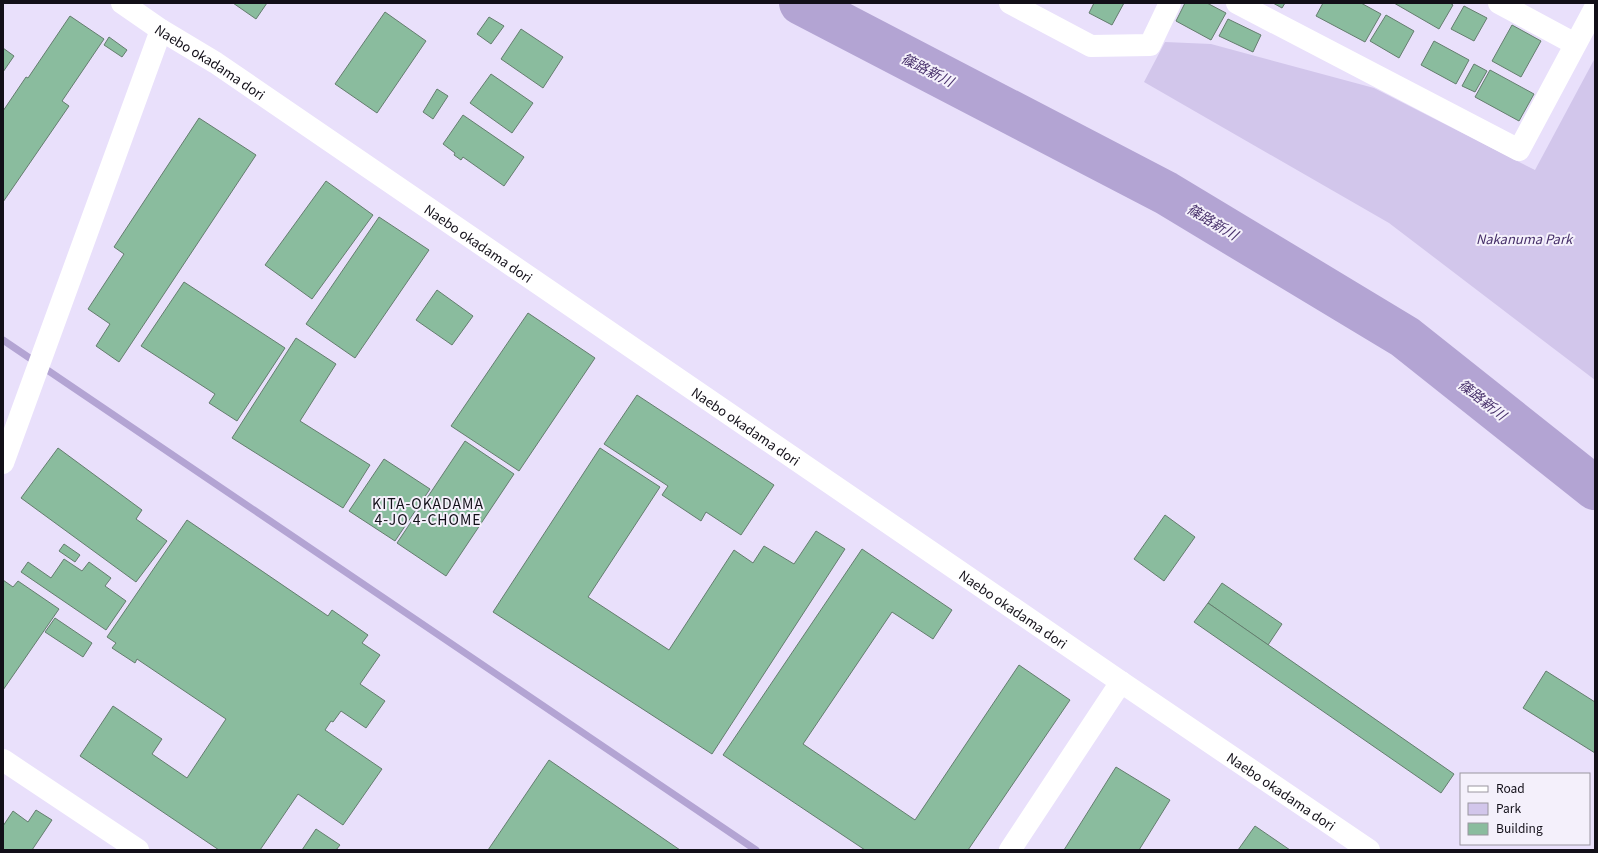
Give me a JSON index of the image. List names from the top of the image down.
{
  "streets": {
    "street": ["Naebo okadama dori"]
  },
  "districts": ["KITA-OKADAMA 4-JO 4-CHOME"],
  "water": ["篠路新川"],
  "parks": ["Nakanuma Park"],
  "legend": ["Road", "Park", "Building"]
}
